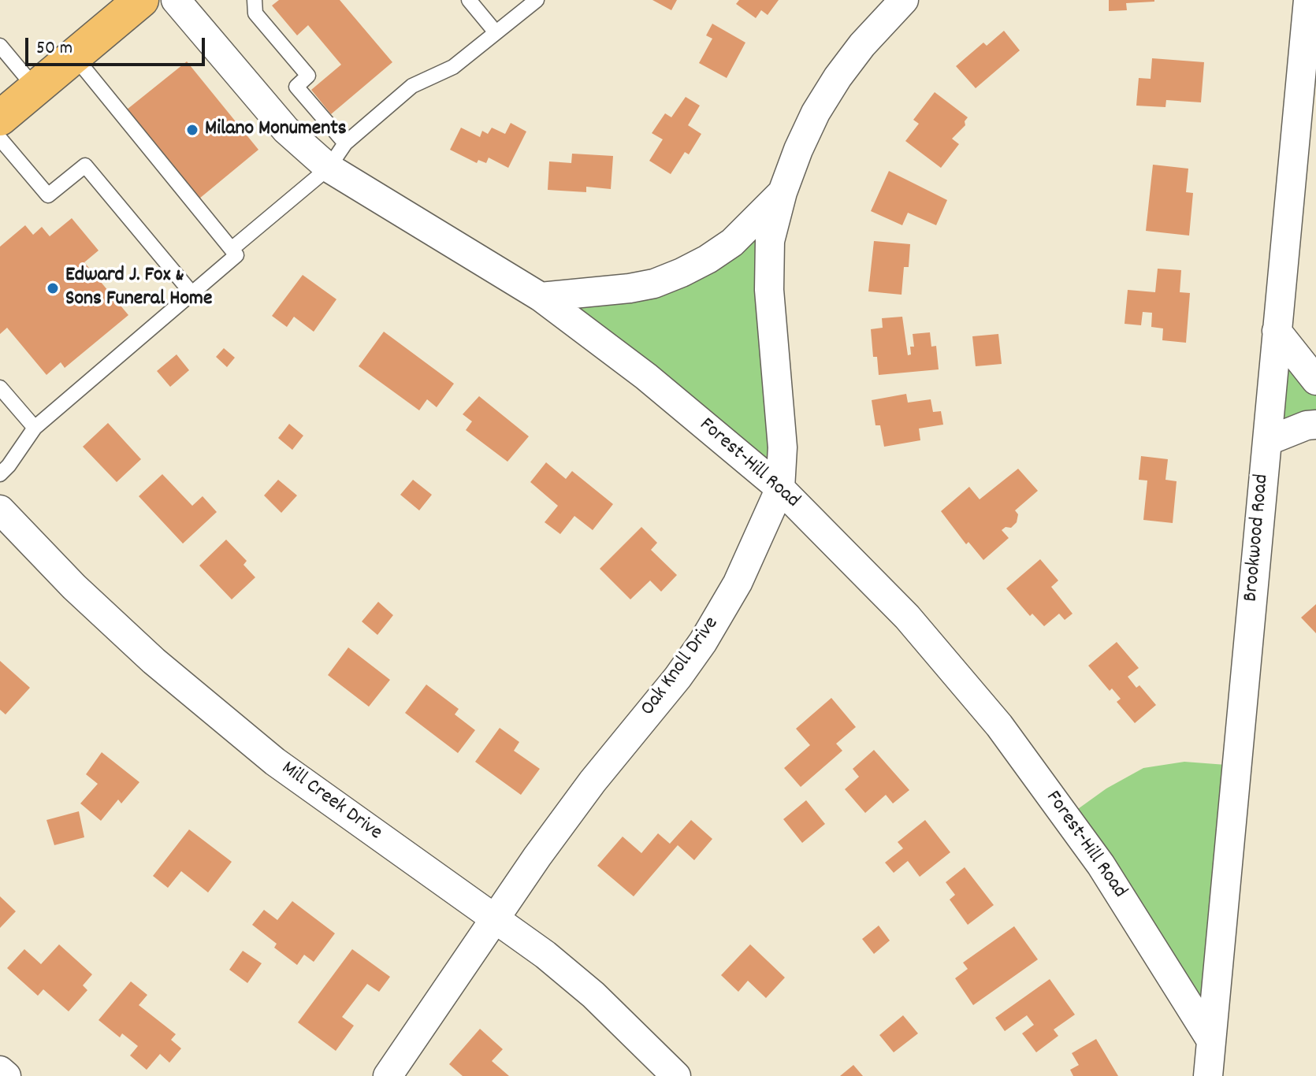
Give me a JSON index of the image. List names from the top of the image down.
{
  "streets": {
    "street": [
      "Forest-Hill Road",
      "Brookwood Road",
      "Oak Knoll Drive",
      "Mill Creek Drive"
    ]
  },
  "crossings": [
    ["Forest-Hill Road", "Brookwood Road"],
    ["Forest-Hill Road", "Oak Knoll Drive"],
    ["Oak Knoll Drive", "Mill Creek Drive"]
  ],
  "places": ["Milano Monuments", "Edward J. Fox & Sons Funeral Home"],
  "scale_bar": "50 m"
}
